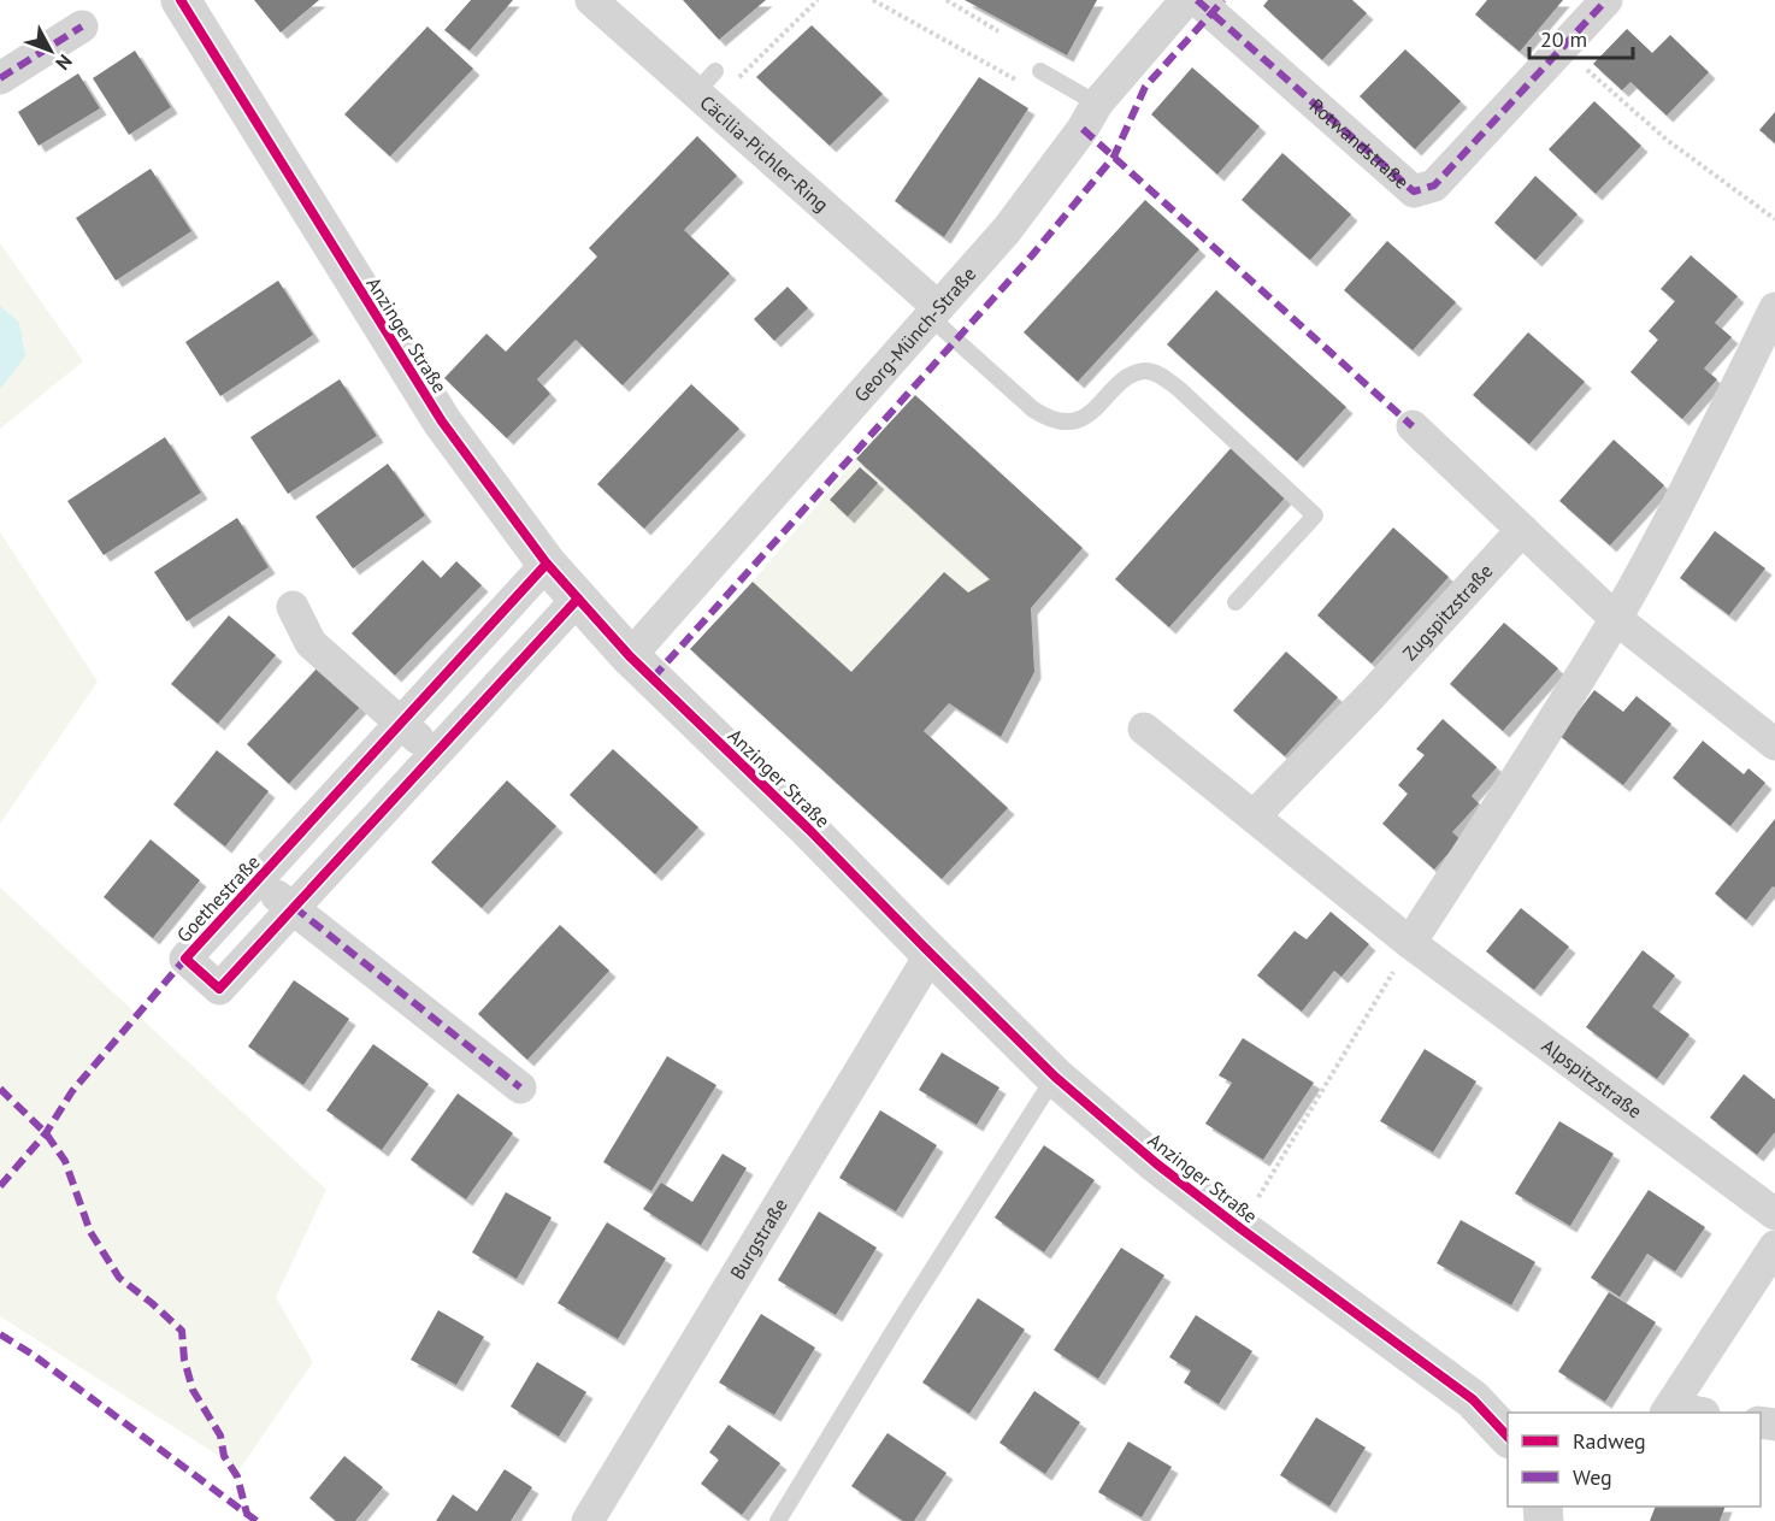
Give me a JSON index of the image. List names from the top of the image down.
{
  "streets": {
    "street": [
      "Rotwandstraße",
      "Cäcilia-Pichler-Ring",
      "Georg-Münch-Straße",
      "Anzinger Straße",
      "Zugspitzstraße",
      "Goethestraße",
      "Alpspitzstraße",
      "Burgstraße"
    ]
  },
  "crossings": [
    ["Cäcilia-Pichler-Ring", "Georg-Münch-Straße"],
    ["Georg-Münch-Straße", "Anzinger Straße"],
    ["Anzinger Straße", "Goethestraße"],
    ["Anzinger Straße", "Burgstraße"],
    ["Zugspitzstraße", "Alpspitzstraße"]
  ],
  "legend": ["Radweg", "Weg"],
  "scale_bar": "20 m",
  "north": "bottom right"
}
